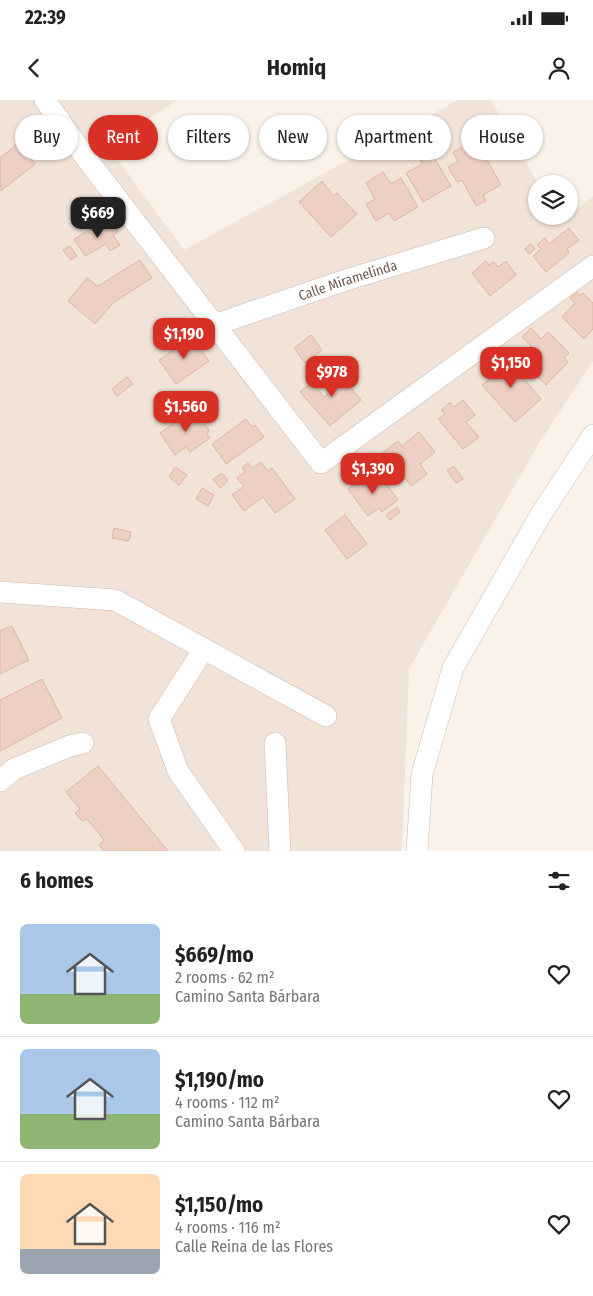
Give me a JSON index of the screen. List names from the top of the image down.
{
  "streets": {
    "street": ["Calle Miramelinda"]
  },
  "page": {
    "status": "22:39",
    "header": "Homiq",
    "chip": [
      "Buy",
      "Rent",
      "Filters",
      "New",
      "Apartment",
      "House"
    ],
    "price": [
      "$669",
      "$1,190",
      "$1,150",
      "$978",
      "$1,560",
      "$1,390"
    ],
    "heading": "6 homes",
    "list": [
      {
        "name": "$669/mo",
        "note": "2 rooms · 62 m² · Camino Santa Bárbara"
      },
      {
        "name": "$1,190/mo",
        "note": "4 rooms · 112 m² · Camino Santa Bárbara"
      },
      {
        "name": "$1,150/mo",
        "note": "4 rooms · 116 m² · Calle Reina de las Flores"
      }
    ]
  }
}
